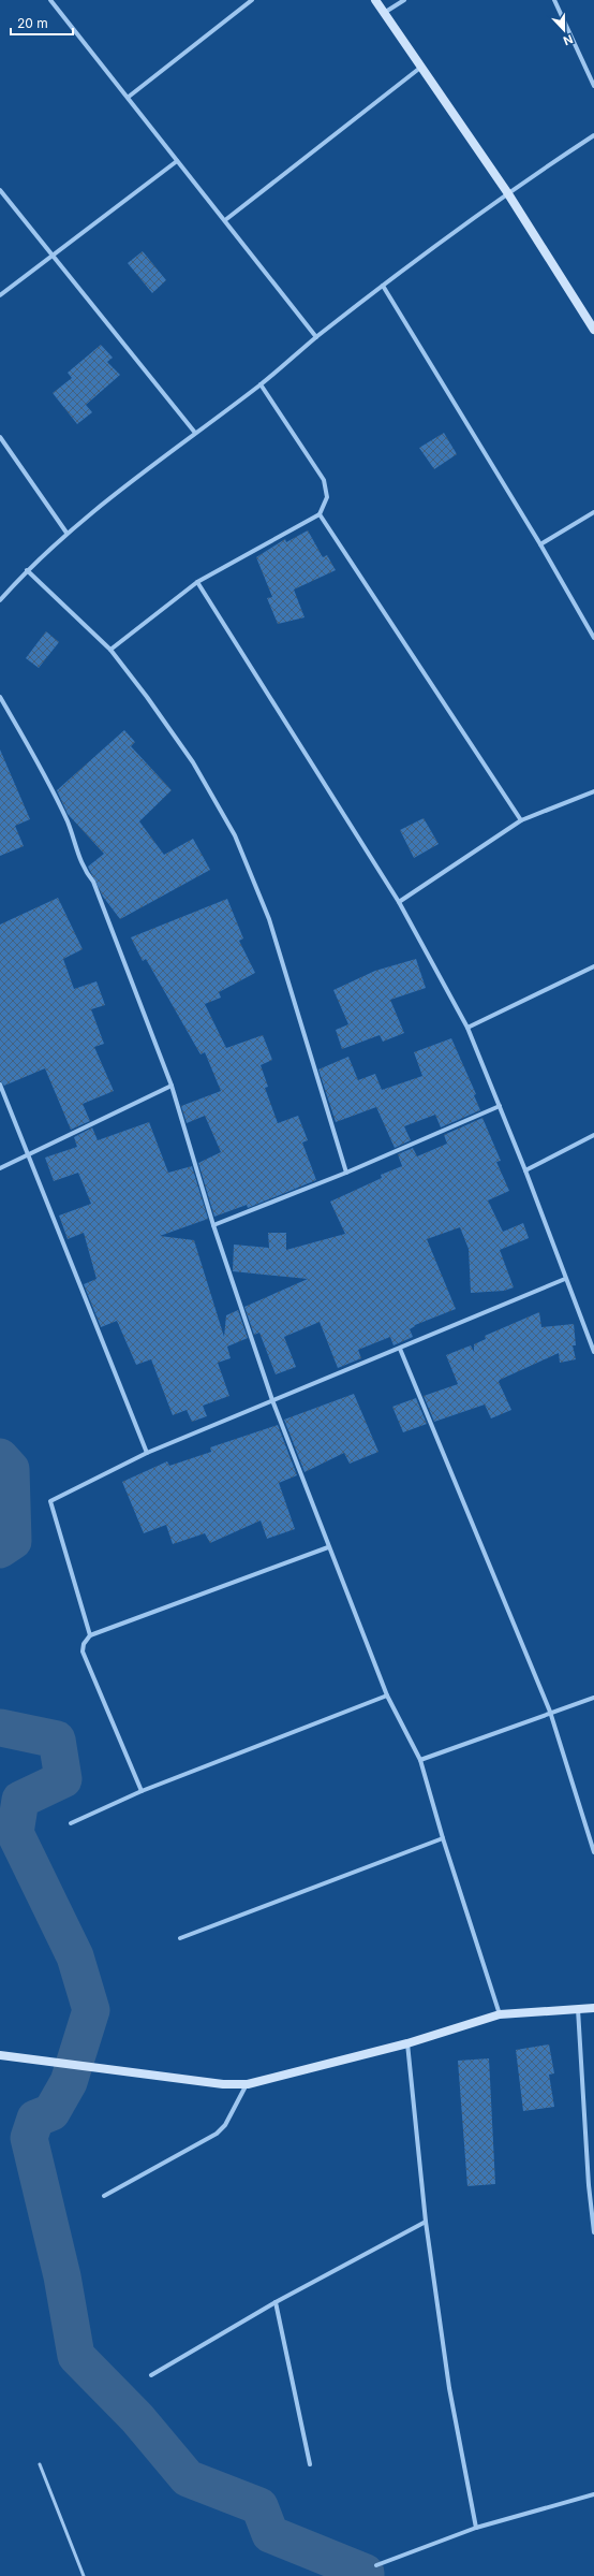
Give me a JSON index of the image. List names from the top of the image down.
{
  "scale_bar": "20 m",
  "north": "bottom"
}
